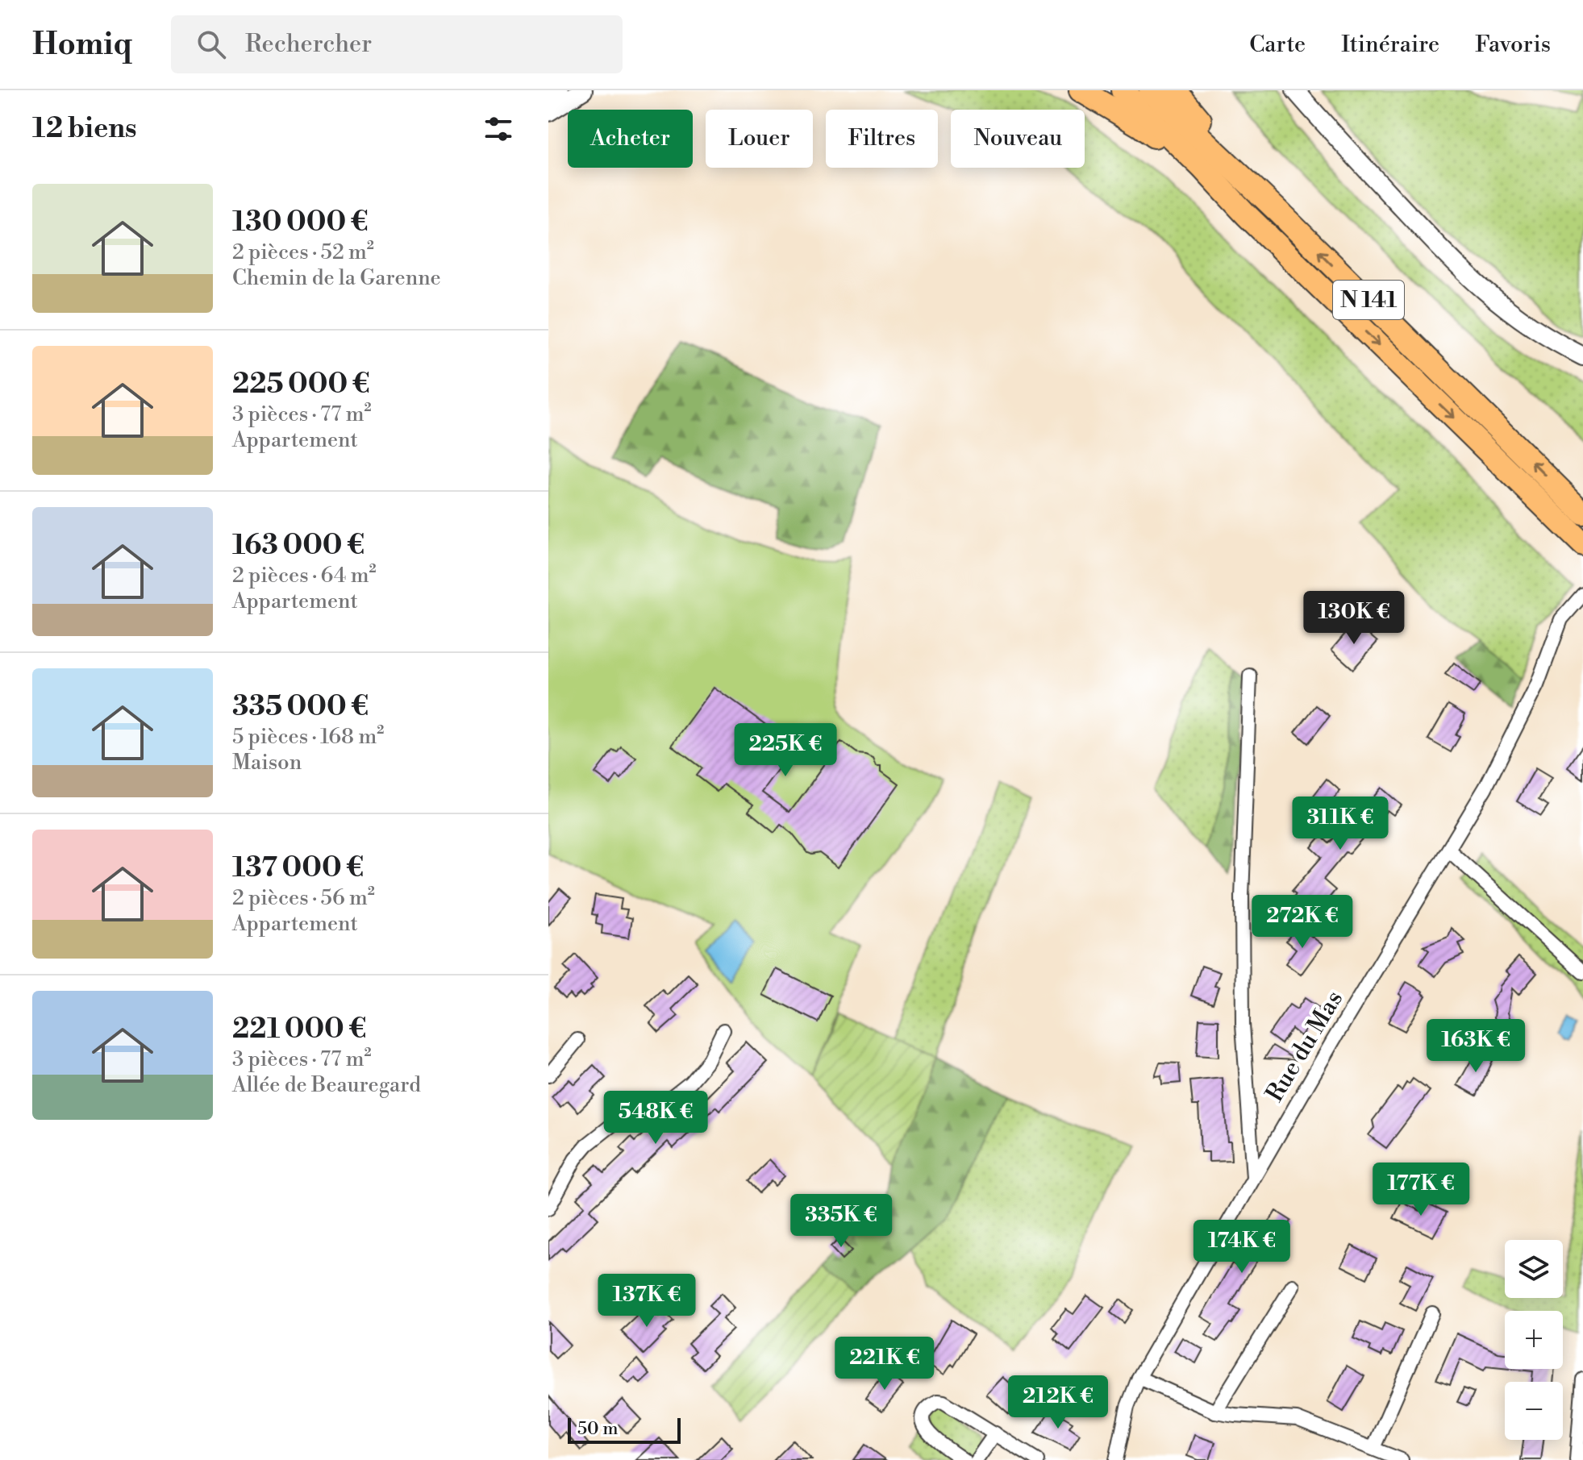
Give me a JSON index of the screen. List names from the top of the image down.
{
  "streets": {
    "highway": ["N 141"],
    "street": ["Rue du Mas"]
  },
  "scale_bar": "50 m",
  "page": {
    "header": "Homiq",
    "search": "Rechercher",
    "nav": ["Carte", "Itinéraire", "Favoris"],
    "heading": "12 biens",
    "chip": [
      "Acheter",
      "Louer",
      "Filtres",
      "Nouveau"
    ],
    "list": [
      {
        "name": "130 000 €",
        "note": "2 pièces · 52 m² · Chemin de la Garenne"
      },
      {
        "name": "225 000 €",
        "note": "3 pièces · 77 m² · Appartement"
      },
      {
        "name": "163 000 €",
        "note": "2 pièces · 64 m² · Appartement"
      },
      {
        "name": "335 000 €",
        "note": "5 pièces · 168 m² · Maison"
      },
      {
        "name": "137 000 €",
        "note": "2 pièces · 56 m² · Appartement"
      },
      {
        "name": "221 000 €",
        "note": "3 pièces · 77 m² · Allée de Beauregard"
      }
    ],
    "price": [
      "130K €",
      "225K €",
      "311K €",
      "272K €",
      "163K €",
      "548K €",
      "177K €",
      "335K €",
      "174K €",
      "137K €",
      "221K €",
      "212K €"
    ],
    "map_buttons": ["+", "−"],
    "scale": "50 m"
  }
}
